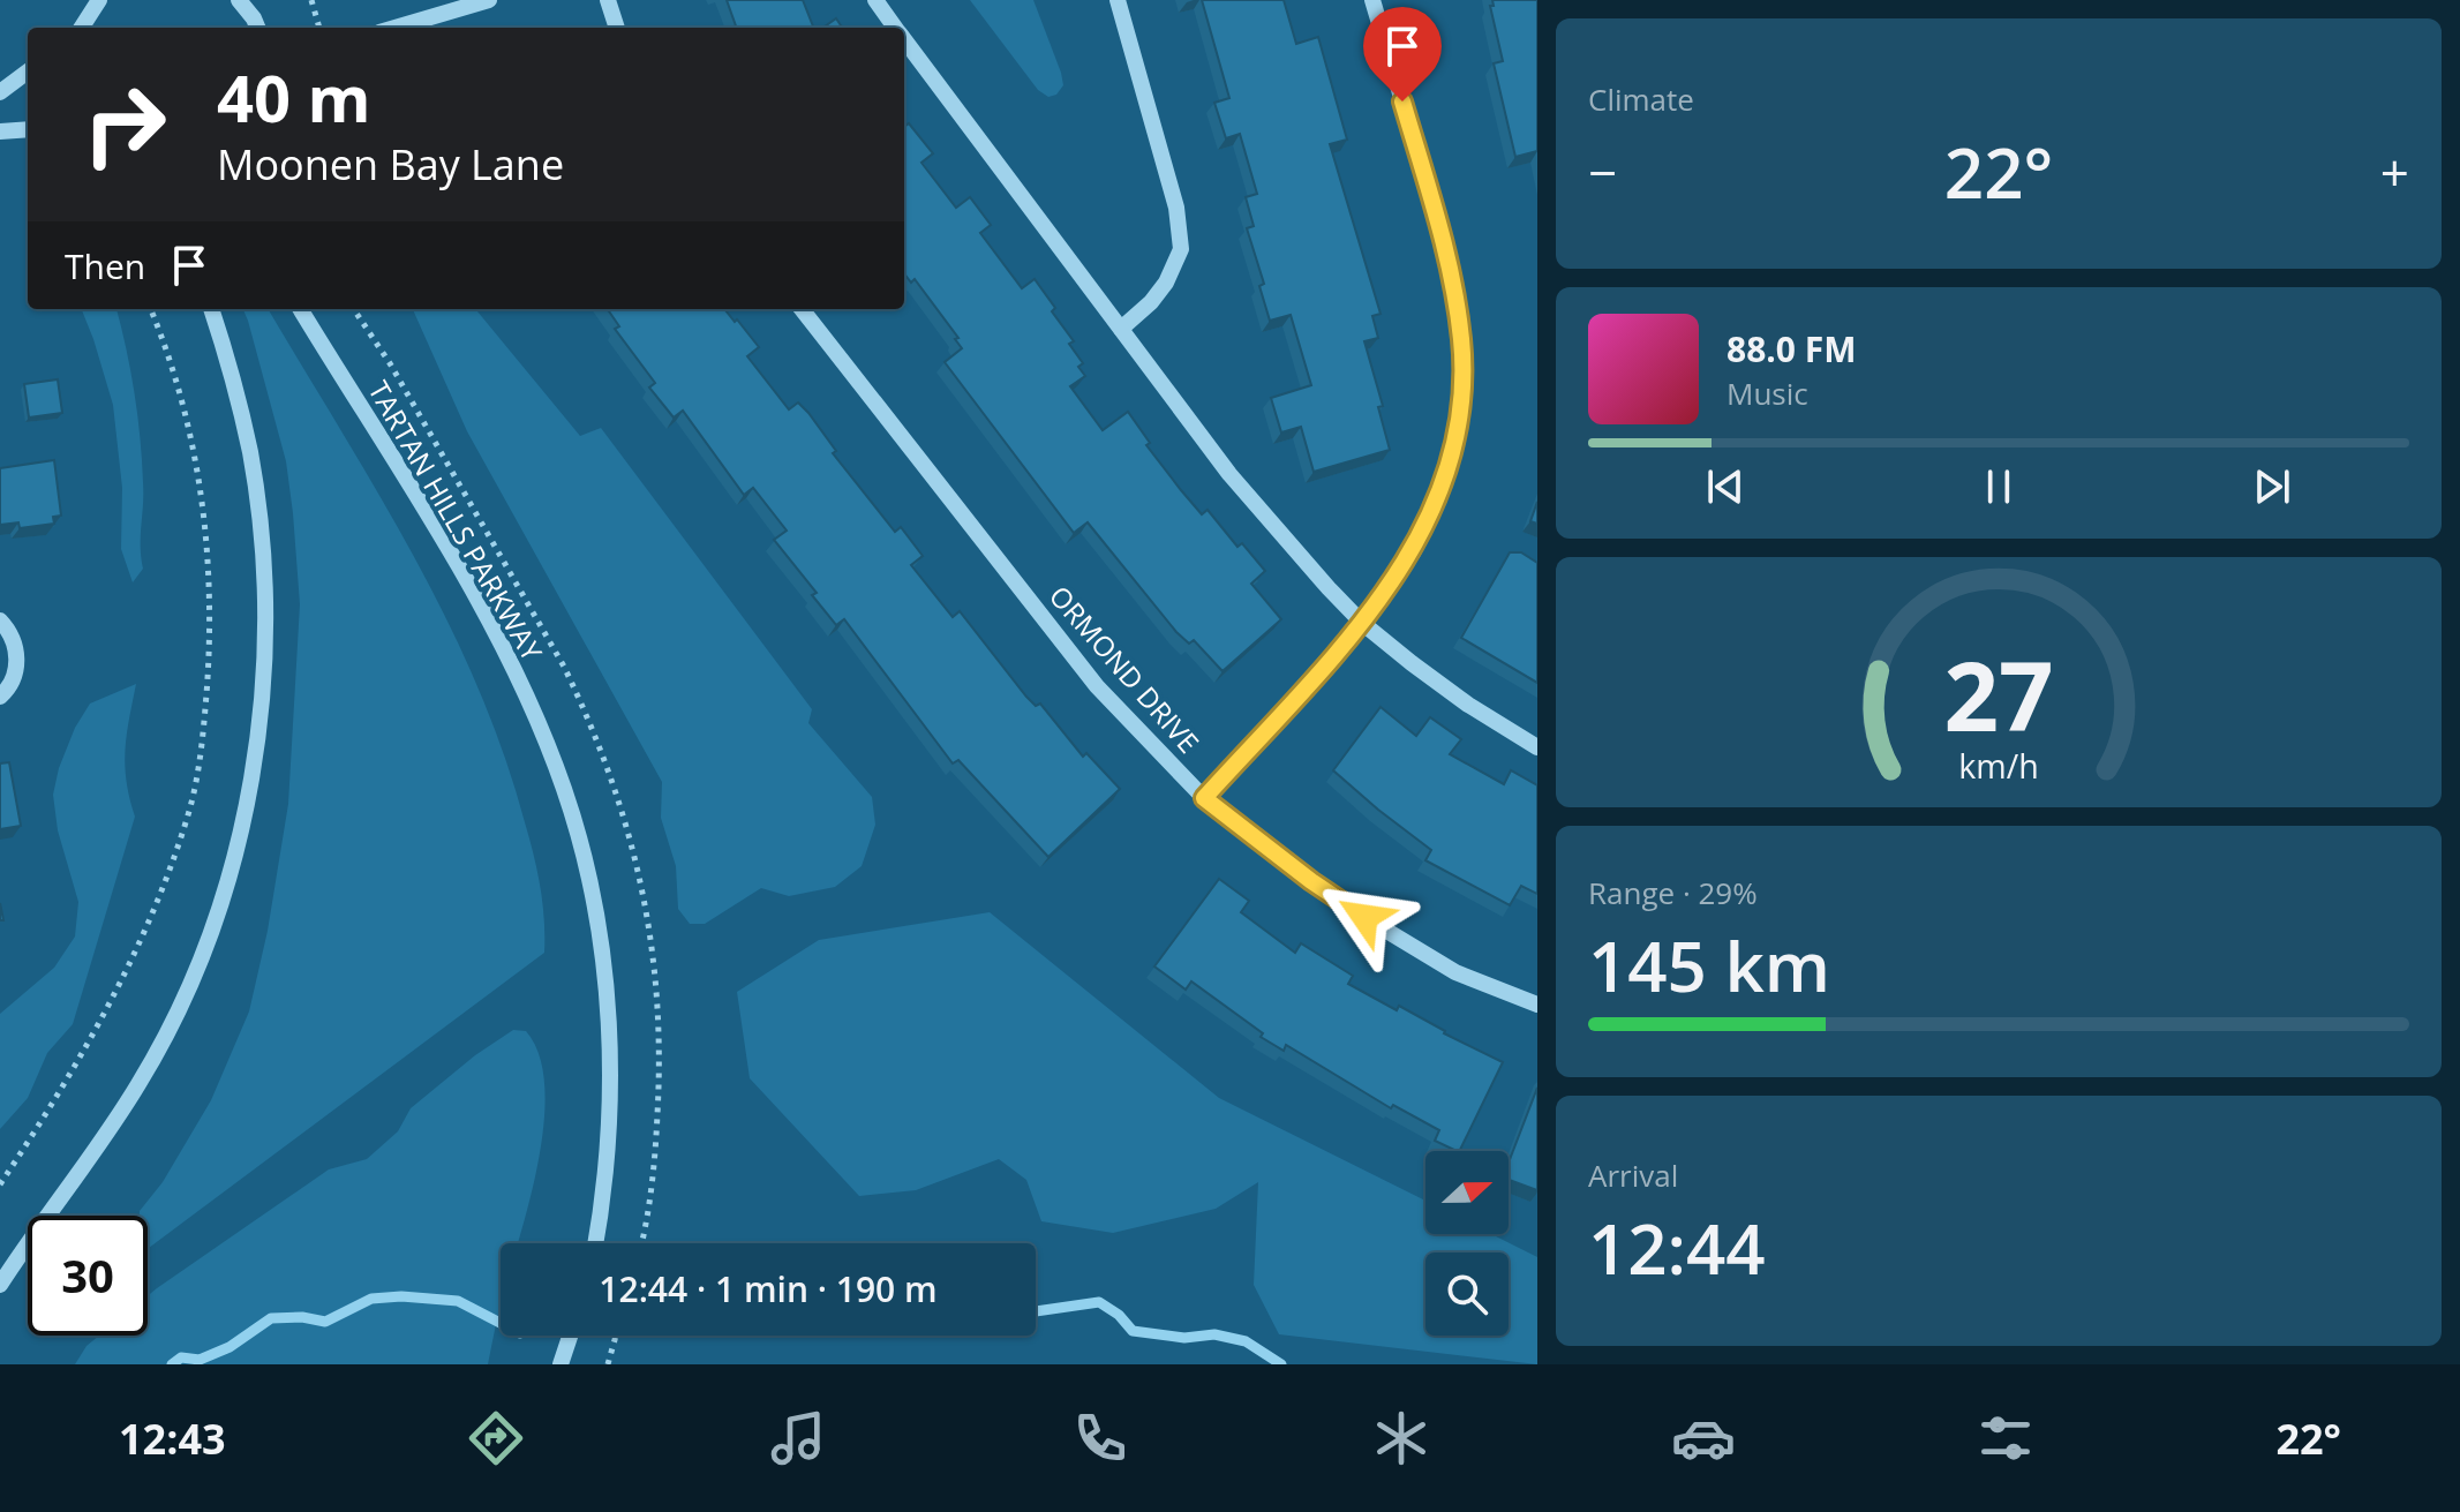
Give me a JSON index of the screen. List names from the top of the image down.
{
  "streets": {
    "street": ["TARTAN HILLS PARKWAY", "ORMOND DRIVE"]
  },
  "north": "right",
  "page": {
    "tile": [
      "Climate",
      ["Range · 29%", "145 km"],
      ["Arrival", "12:44"]
    ],
    "turn": ["40 m", "Moonen Bay Lane"],
    "heat": ["−", "22°", "+"],
    "then": "Then",
    "song": ["88.0 FM", "Music"],
    "limit": "30",
    "trip": "12:44 · 1 min · 190 m",
    "tabs": ["12:43", "22°"],
    "gauge": ["27", "km/h"]
  }
}
